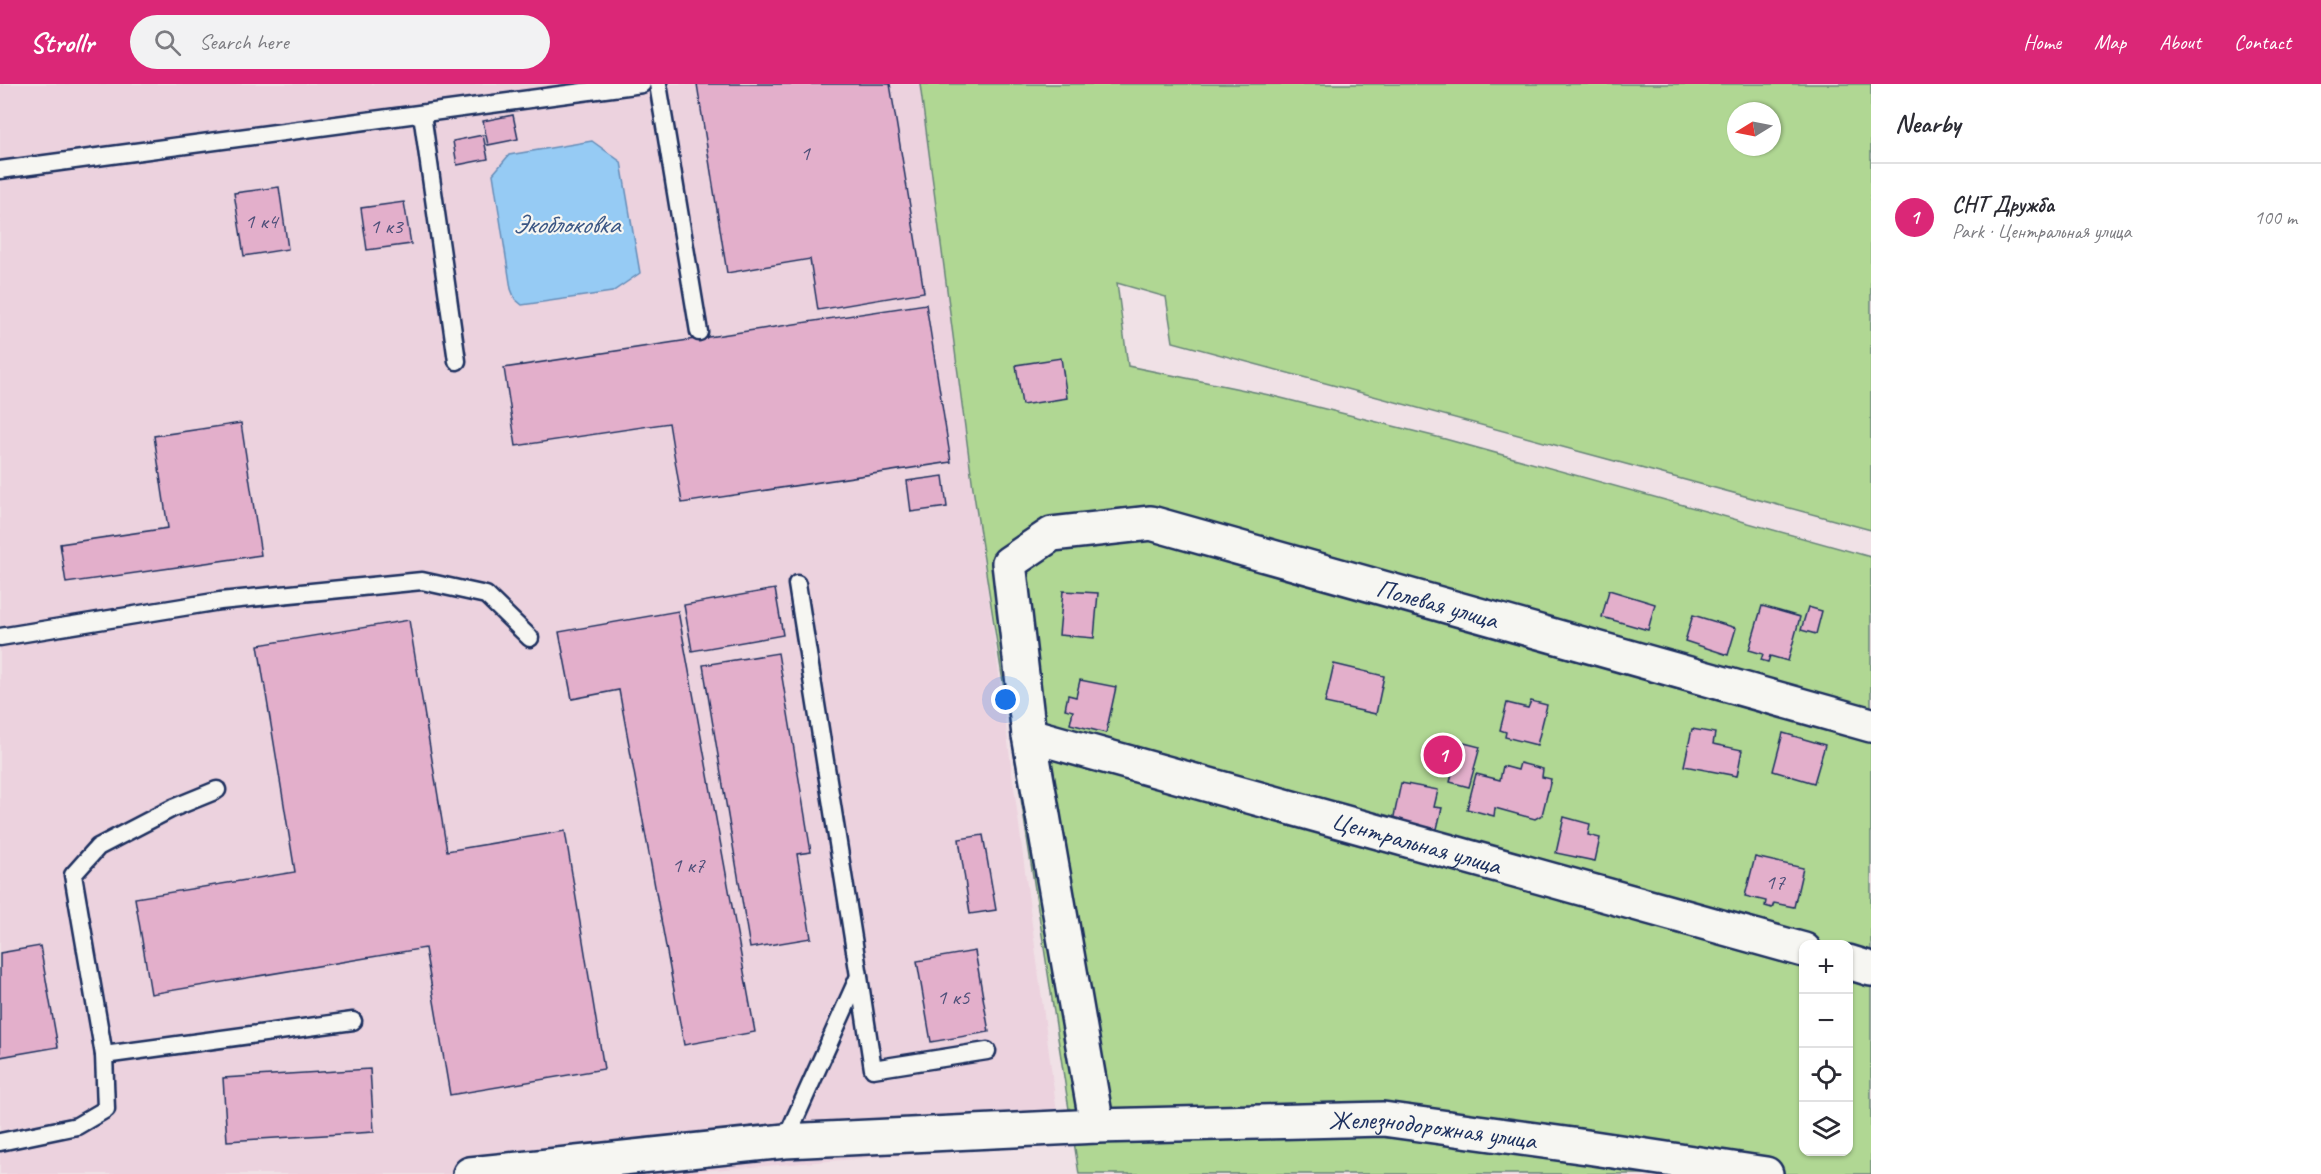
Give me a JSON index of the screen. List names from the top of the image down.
{
  "streets": {
    "street": ["Полевая улица", "Центральная улица", "Железнодорожная улица"]
  },
  "crossings": [
    ["Полевая улица", "Центральная улица"]
  ],
  "water": ["Экоблоковка"],
  "house_numbers": [
    "1",
    "1 к4",
    "1 к3",
    "1 к7",
    "17",
    "1 к5"
  ],
  "north": "left",
  "page": {
    "header": "Strollr",
    "search": "Search here",
    "nav": [
      "Home",
      "Map",
      "About",
      "Contact"
    ],
    "heading": "Nearby",
    "list": [
      {
        "mark": "1",
        "name": "СНТ Дружба",
        "note": "Park · Центральная улица",
        "value": "100 m"
      }
    ],
    "pins": "1",
    "map_buttons": ["+", "−"]
  }
}
